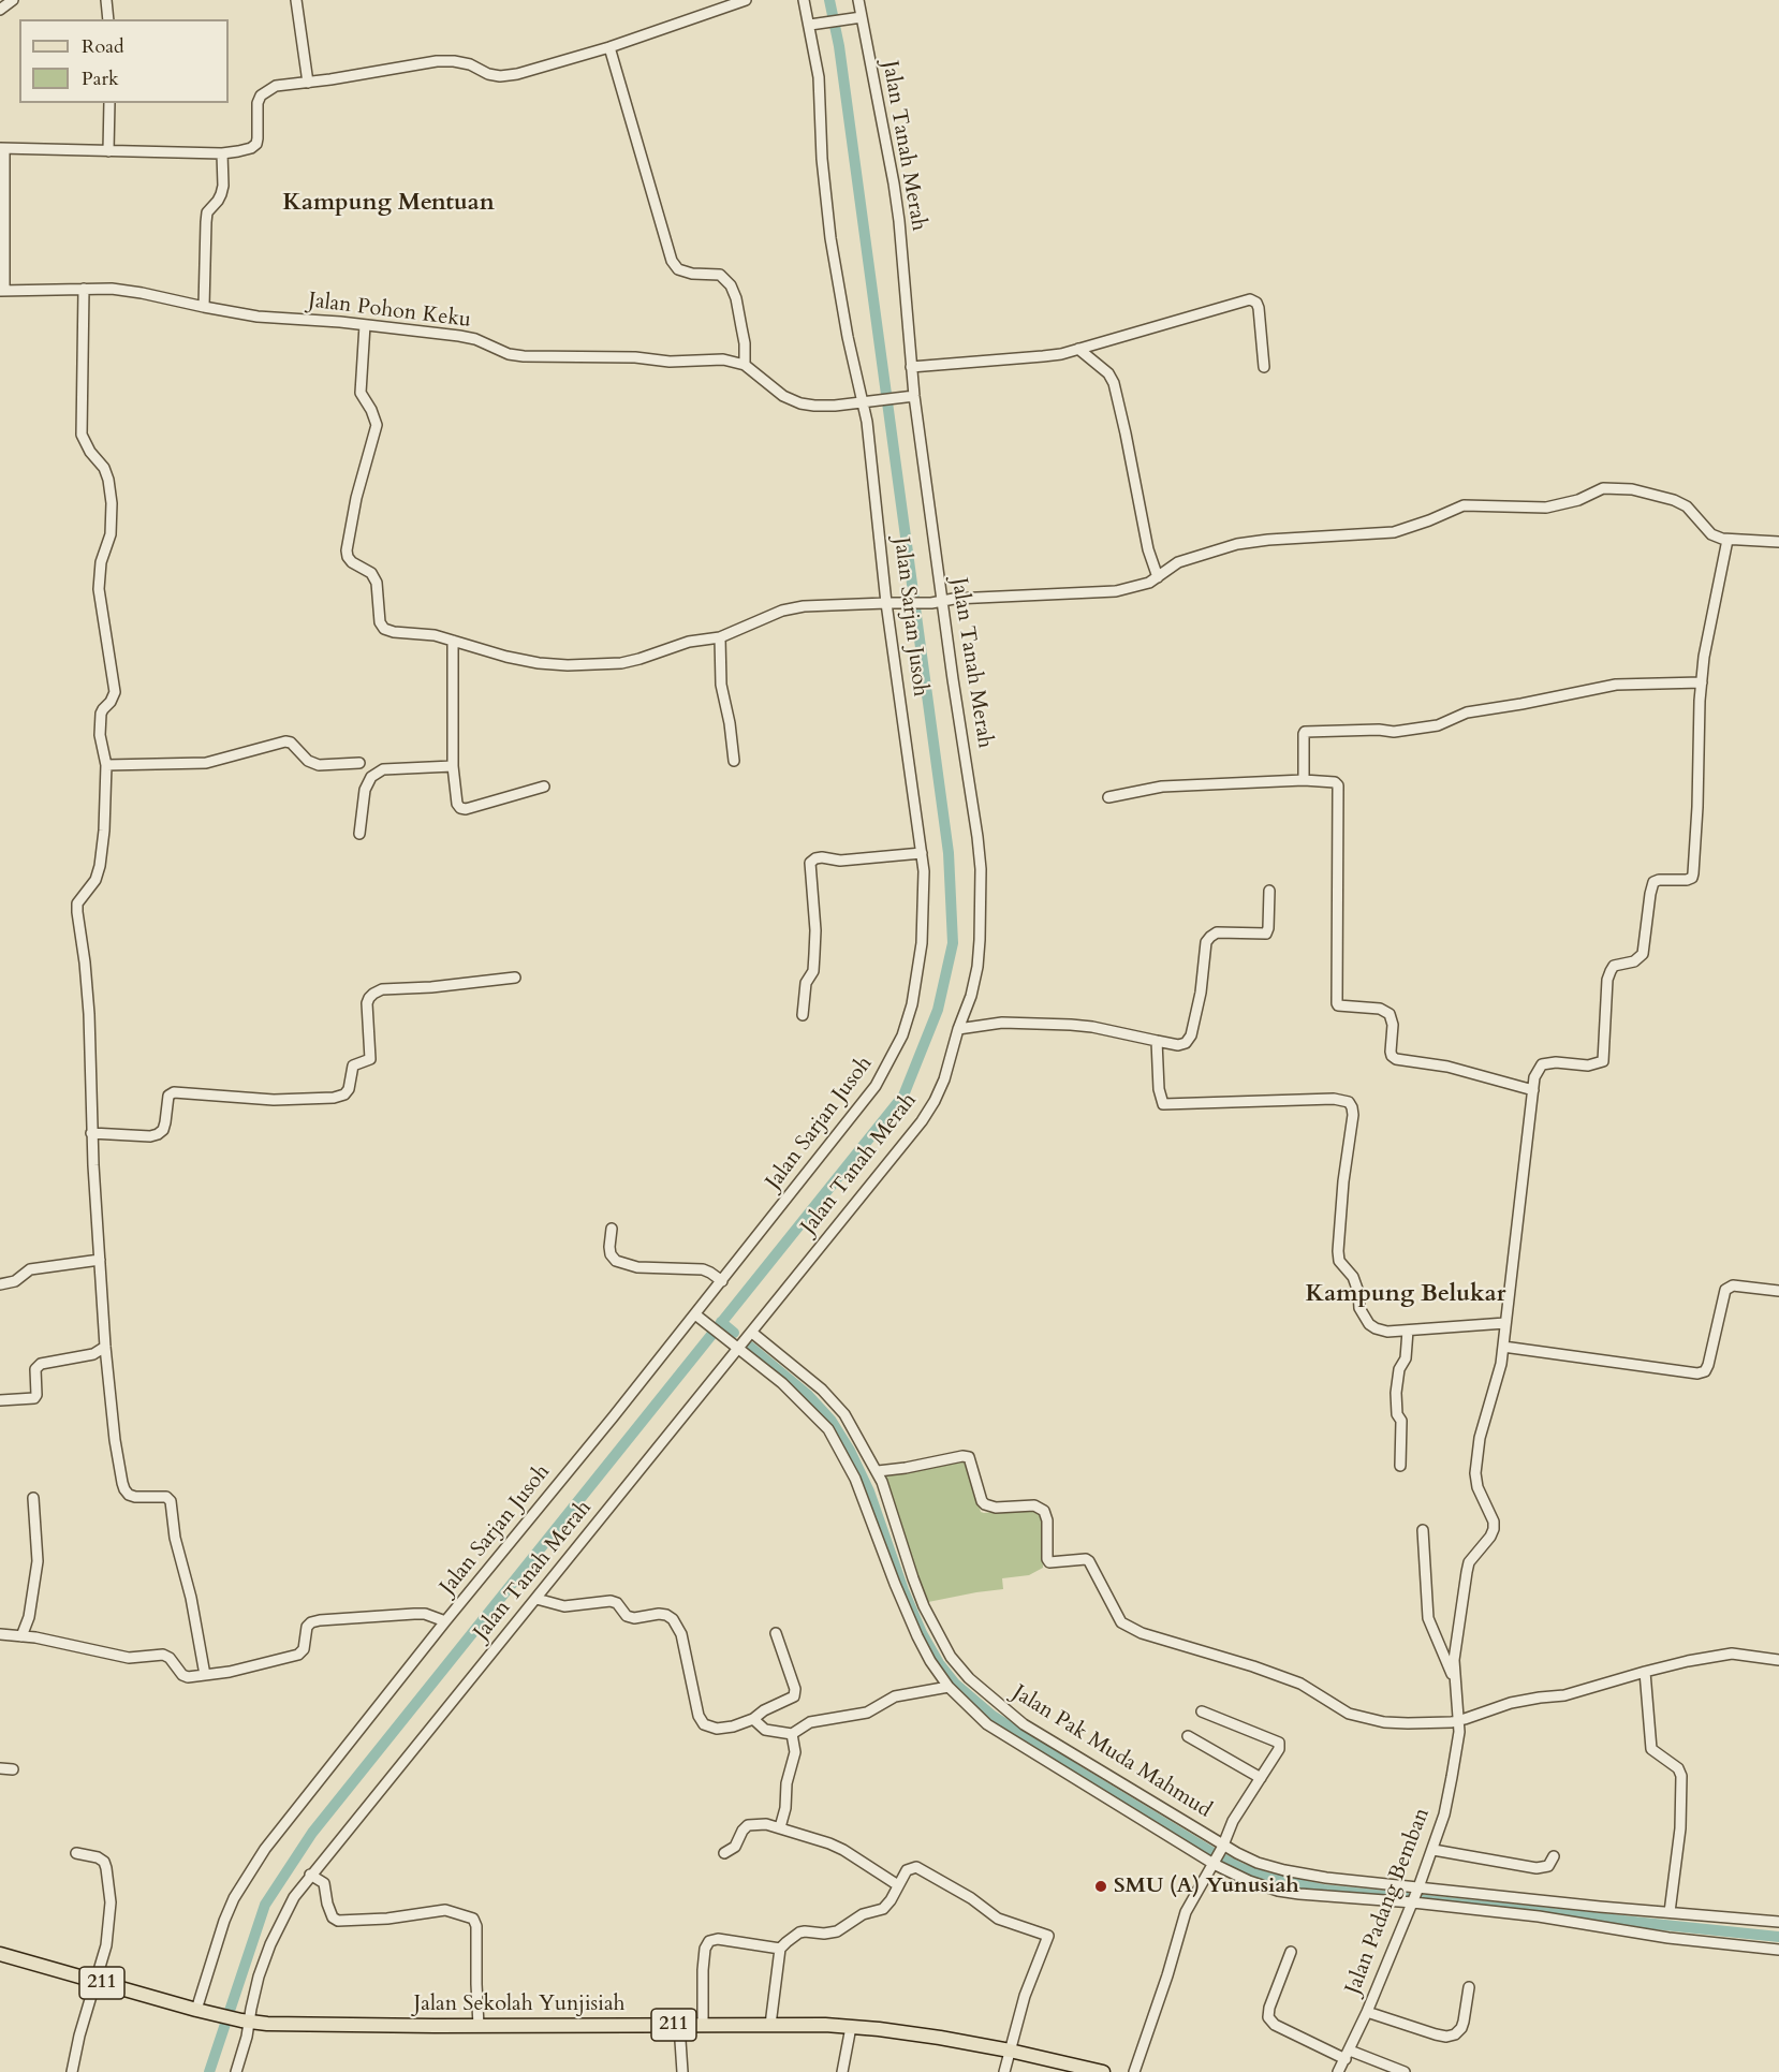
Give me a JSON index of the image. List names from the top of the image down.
{
  "streets": {
    "main road": ["211", "Jalan Sekolah Yunjisiah"],
    "street": [
      "Jalan Tanah Merah",
      "Jalan Pohon Keku",
      "Jalan Sarjan Jusoh",
      "Jalan Pak Muda Mahmud",
      "Jalan Padang Bemban"
    ]
  },
  "crossings": [
    ["Jalan Tanah Merah", "Jalan Pohon Keku"],
    ["Jalan Tanah Merah", "Jalan Pak Muda Mahmud"],
    ["Jalan Tanah Merah", "211"],
    ["Jalan Tanah Merah", "Jalan Sekolah Yunjisiah"],
    ["Jalan Pohon Keku", "Jalan Sarjan Jusoh"],
    ["Jalan Sarjan Jusoh", "211"],
    ["Jalan Pak Muda Mahmud", "Jalan Padang Bemban"],
    ["211", "Jalan Sekolah Yunjisiah"]
  ],
  "districts": ["Kampung Mentuan", "Kampung Belukar"],
  "places": ["SMU (A) Yunusiah"],
  "legend": ["Road", "Park"]
}
